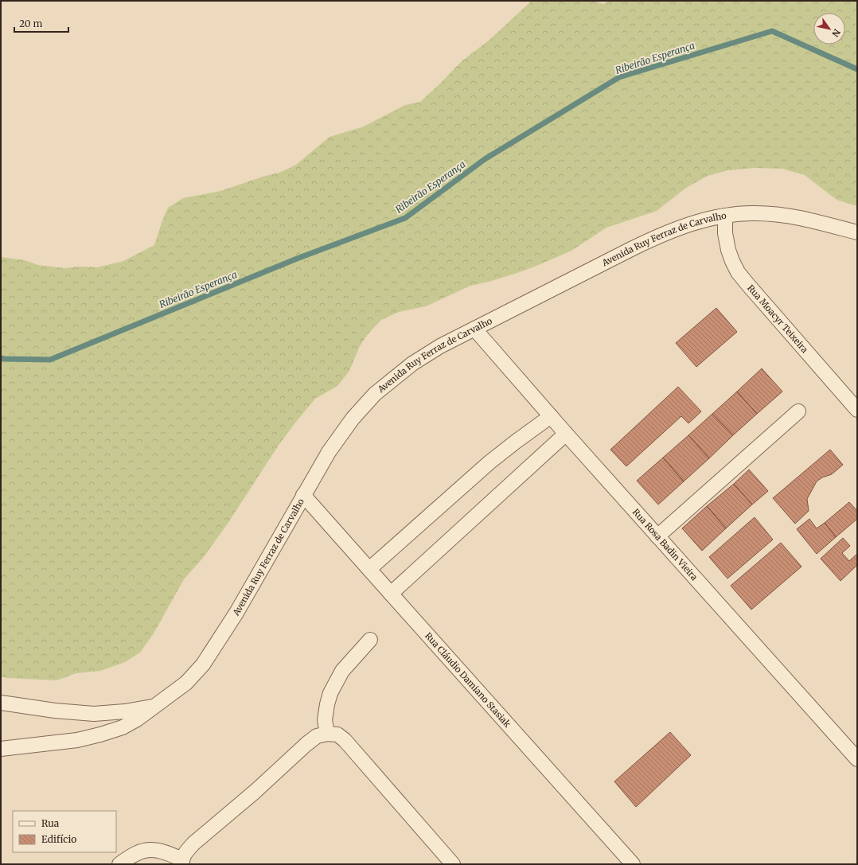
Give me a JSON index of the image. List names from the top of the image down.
{
  "streets": {
    "street": [
      "Avenida Ruy Ferraz de Carvalho",
      "Rua Moacyr Teixeira",
      "Rua Rosa Badin Vieira",
      "Rua Cláudio Damiano Stasiak"
    ]
  },
  "crossings": [
    ["Avenida Ruy Ferraz de Carvalho", "Rua Moacyr Teixeira"],
    ["Avenida Ruy Ferraz de Carvalho", "Rua Rosa Badin Vieira"],
    ["Avenida Ruy Ferraz de Carvalho", "Rua Cláudio Damiano Stasiak"]
  ],
  "water": ["Ribeirão Esperança"],
  "legend": ["Rua", "Edifício"],
  "scale_bar": "20 m",
  "north": "bottom right"
}
